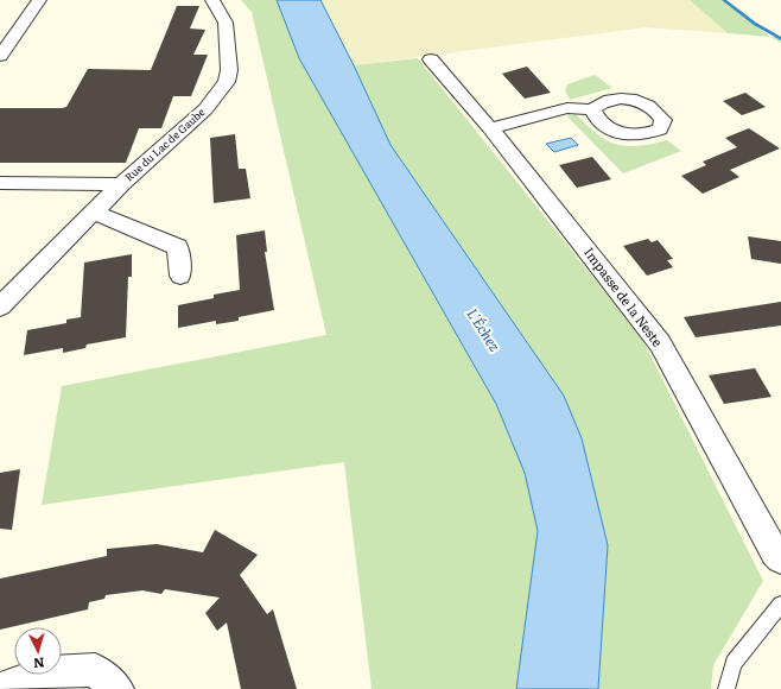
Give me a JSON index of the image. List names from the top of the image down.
{
  "streets": {
    "street": ["Rue du Lac de Gaube", "Impasse de la Neste"]
  },
  "water": ["L'Échez"],
  "north": "bottom"
}
